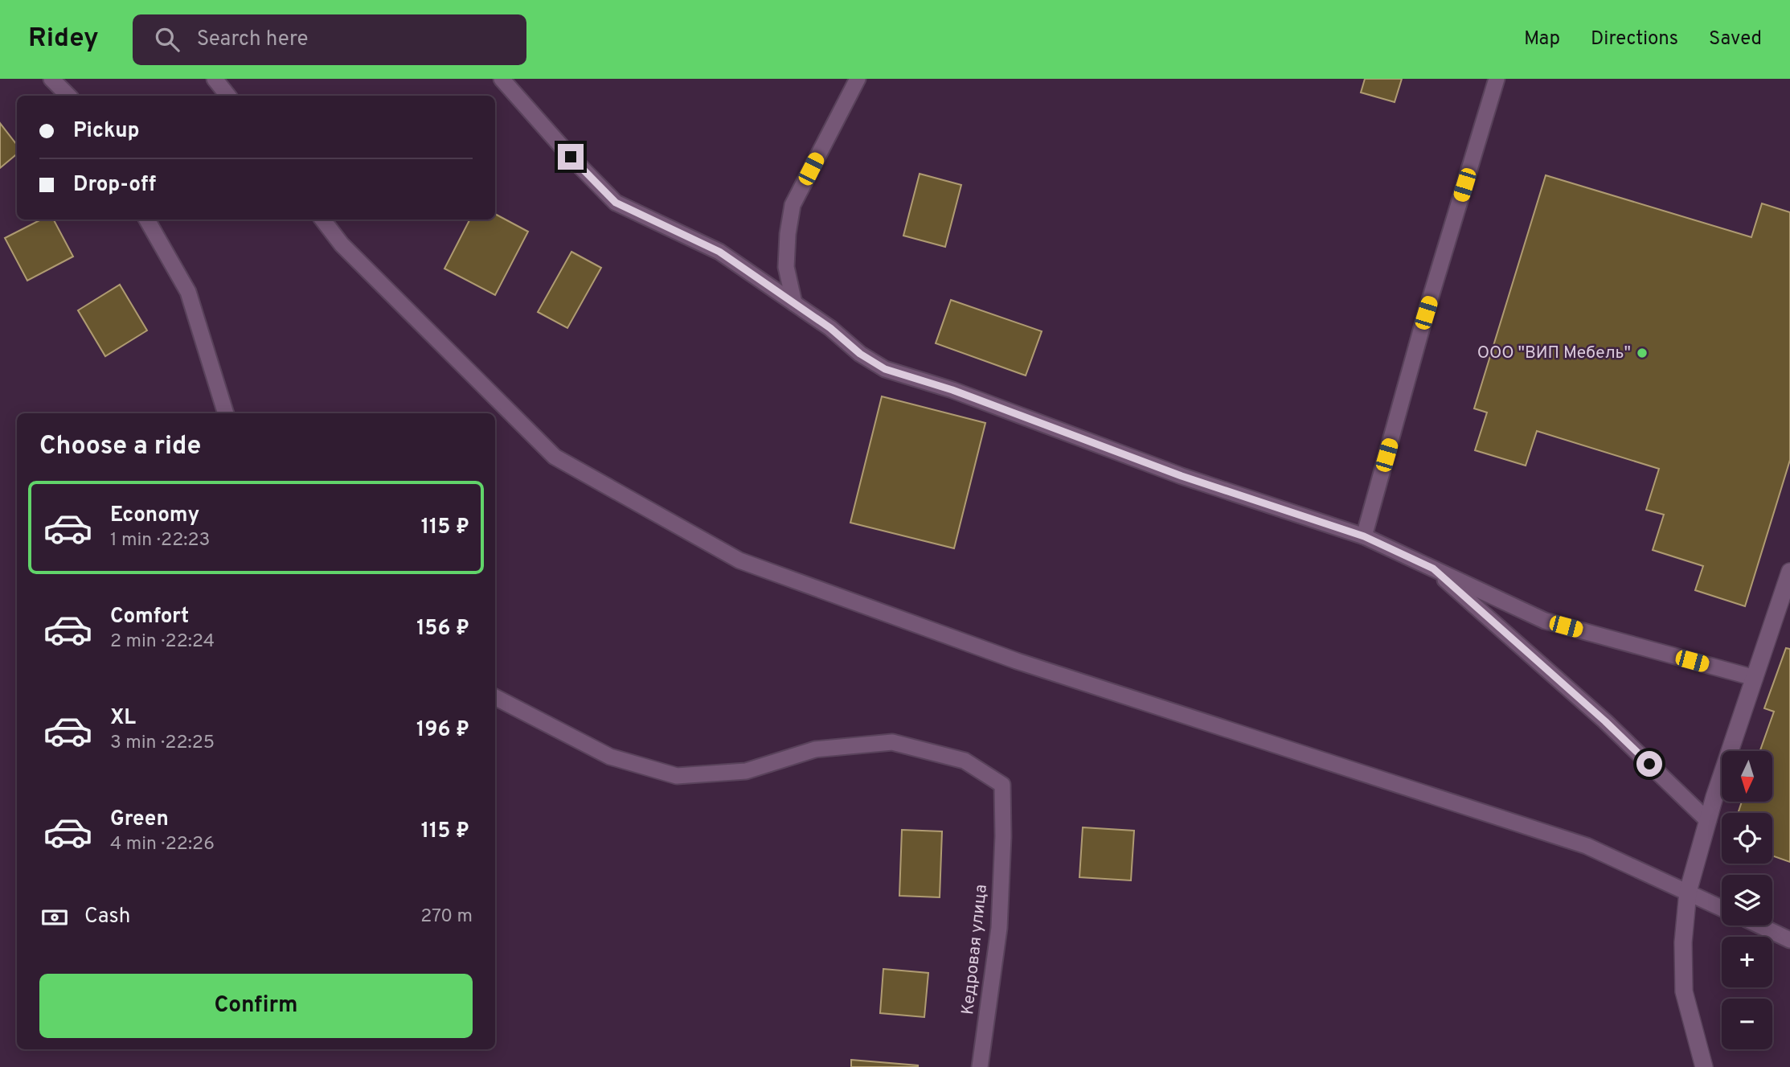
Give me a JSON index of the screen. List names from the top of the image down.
{
  "streets": {
    "lane": ["Кедровая улица"]
  },
  "places": ["ООО \"ВИП Мебель\""],
  "north": "bottom",
  "page": {
    "header": "Ridey",
    "search": "Search here",
    "nav": ["Map", "Directions", "Saved"],
    "banner": ["Pickup", "Drop-off"],
    "heading": "Choose a ride",
    "list": [
      {
        "name": "Economy",
        "note": "1 min · 22:23",
        "value": "115 ₽"
      },
      {
        "name": "Comfort",
        "note": "2 min · 22:24",
        "value": "156 ₽"
      },
      {
        "name": "XL",
        "note": "3 min · 22:25",
        "value": "196 ₽"
      },
      {
        "name": "Green",
        "note": "4 min · 22:26",
        "value": "115 ₽"
      }
    ],
    "map_buttons": ["+", "−"],
    "pay": ["Cash", "270 m"],
    "buttons": "Confirm"
  }
}
